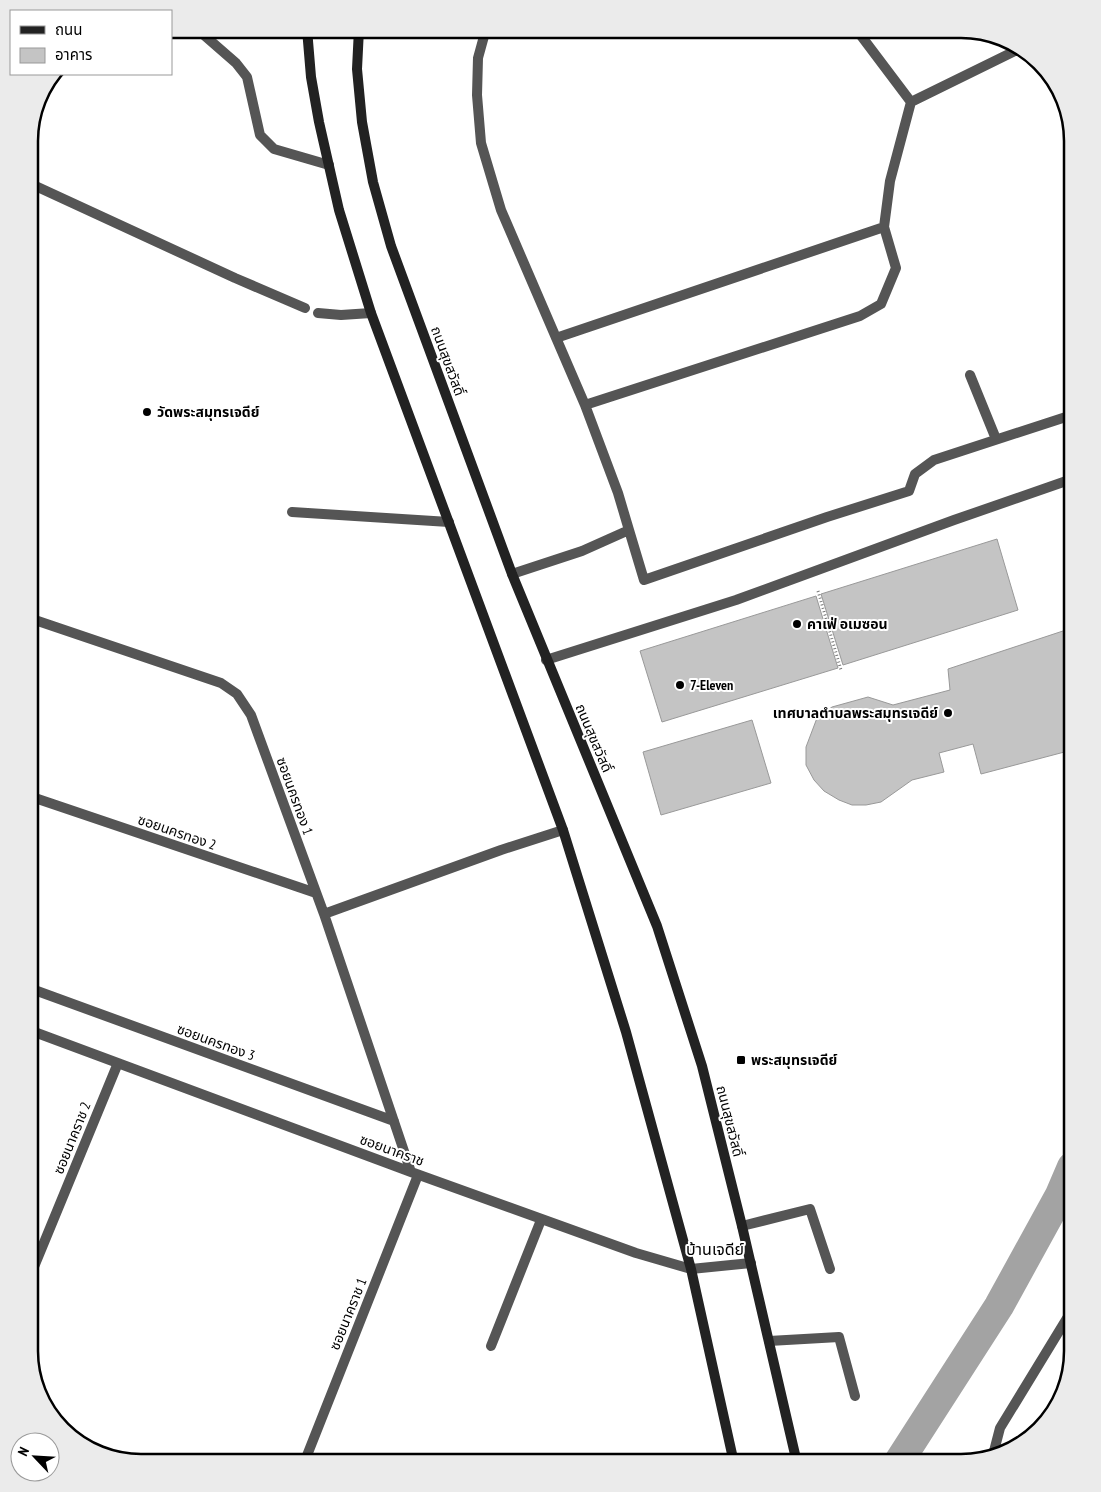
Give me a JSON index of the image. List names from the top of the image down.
{
  "streets": {
    "main road": ["ถนนสุขสวัสดิ์"],
    "street": [
      "ซอยนครทอง 1",
      "ซอยนครทอง 2",
      "ซอยนครทอง 3",
      "ซอยนาคราช 2",
      "ซอยนาคราช",
      "ซอยนาคราช 1"
    ]
  },
  "crossings": [
    ["ถนนสุขสวัสดิ์", "ซอยนาคราช"],
    ["ซอยนครทอง 1", "ซอยนครทอง 2"],
    ["ซอยนครทอง 1", "ซอยนครทอง 3"],
    ["ซอยนครทอง 1", "ซอยนาคราช"],
    ["ซอยนครทอง 1", "ซอยนาคราช 1"],
    ["ซอยนาคราช 2", "ซอยนาคราช"],
    ["ซอยนาคราช", "ซอยนาคราช 1"]
  ],
  "districts": ["บ้านเจดีย์"],
  "places": {
    "other": [
      "วัดพระสมุทรเจดีย์",
      "คาเฟ่ อเมซอน",
      "7-Eleven",
      "เทศบาลตำบลพระสมุทรเจดีย์"
    ],
    "transit": ["พระสมุทรเจดีย์"]
  },
  "legend": ["ถนน", "อาคาร"],
  "north": "top left"
}
